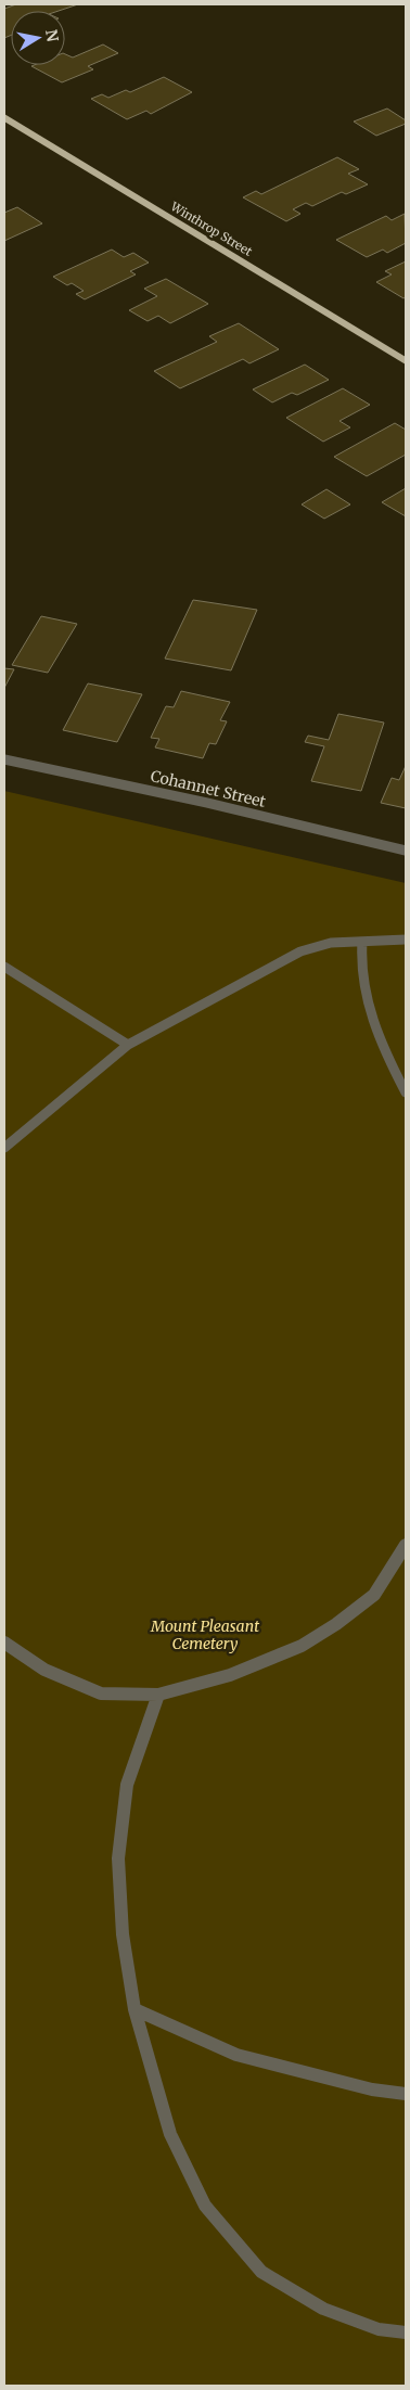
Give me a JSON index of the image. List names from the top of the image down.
{
  "streets": {
    "highway": ["Winthrop Street"],
    "street": ["Cohannet Street"]
  },
  "parks": ["Mount Pleasant Cemetery"],
  "north": "right"
}
